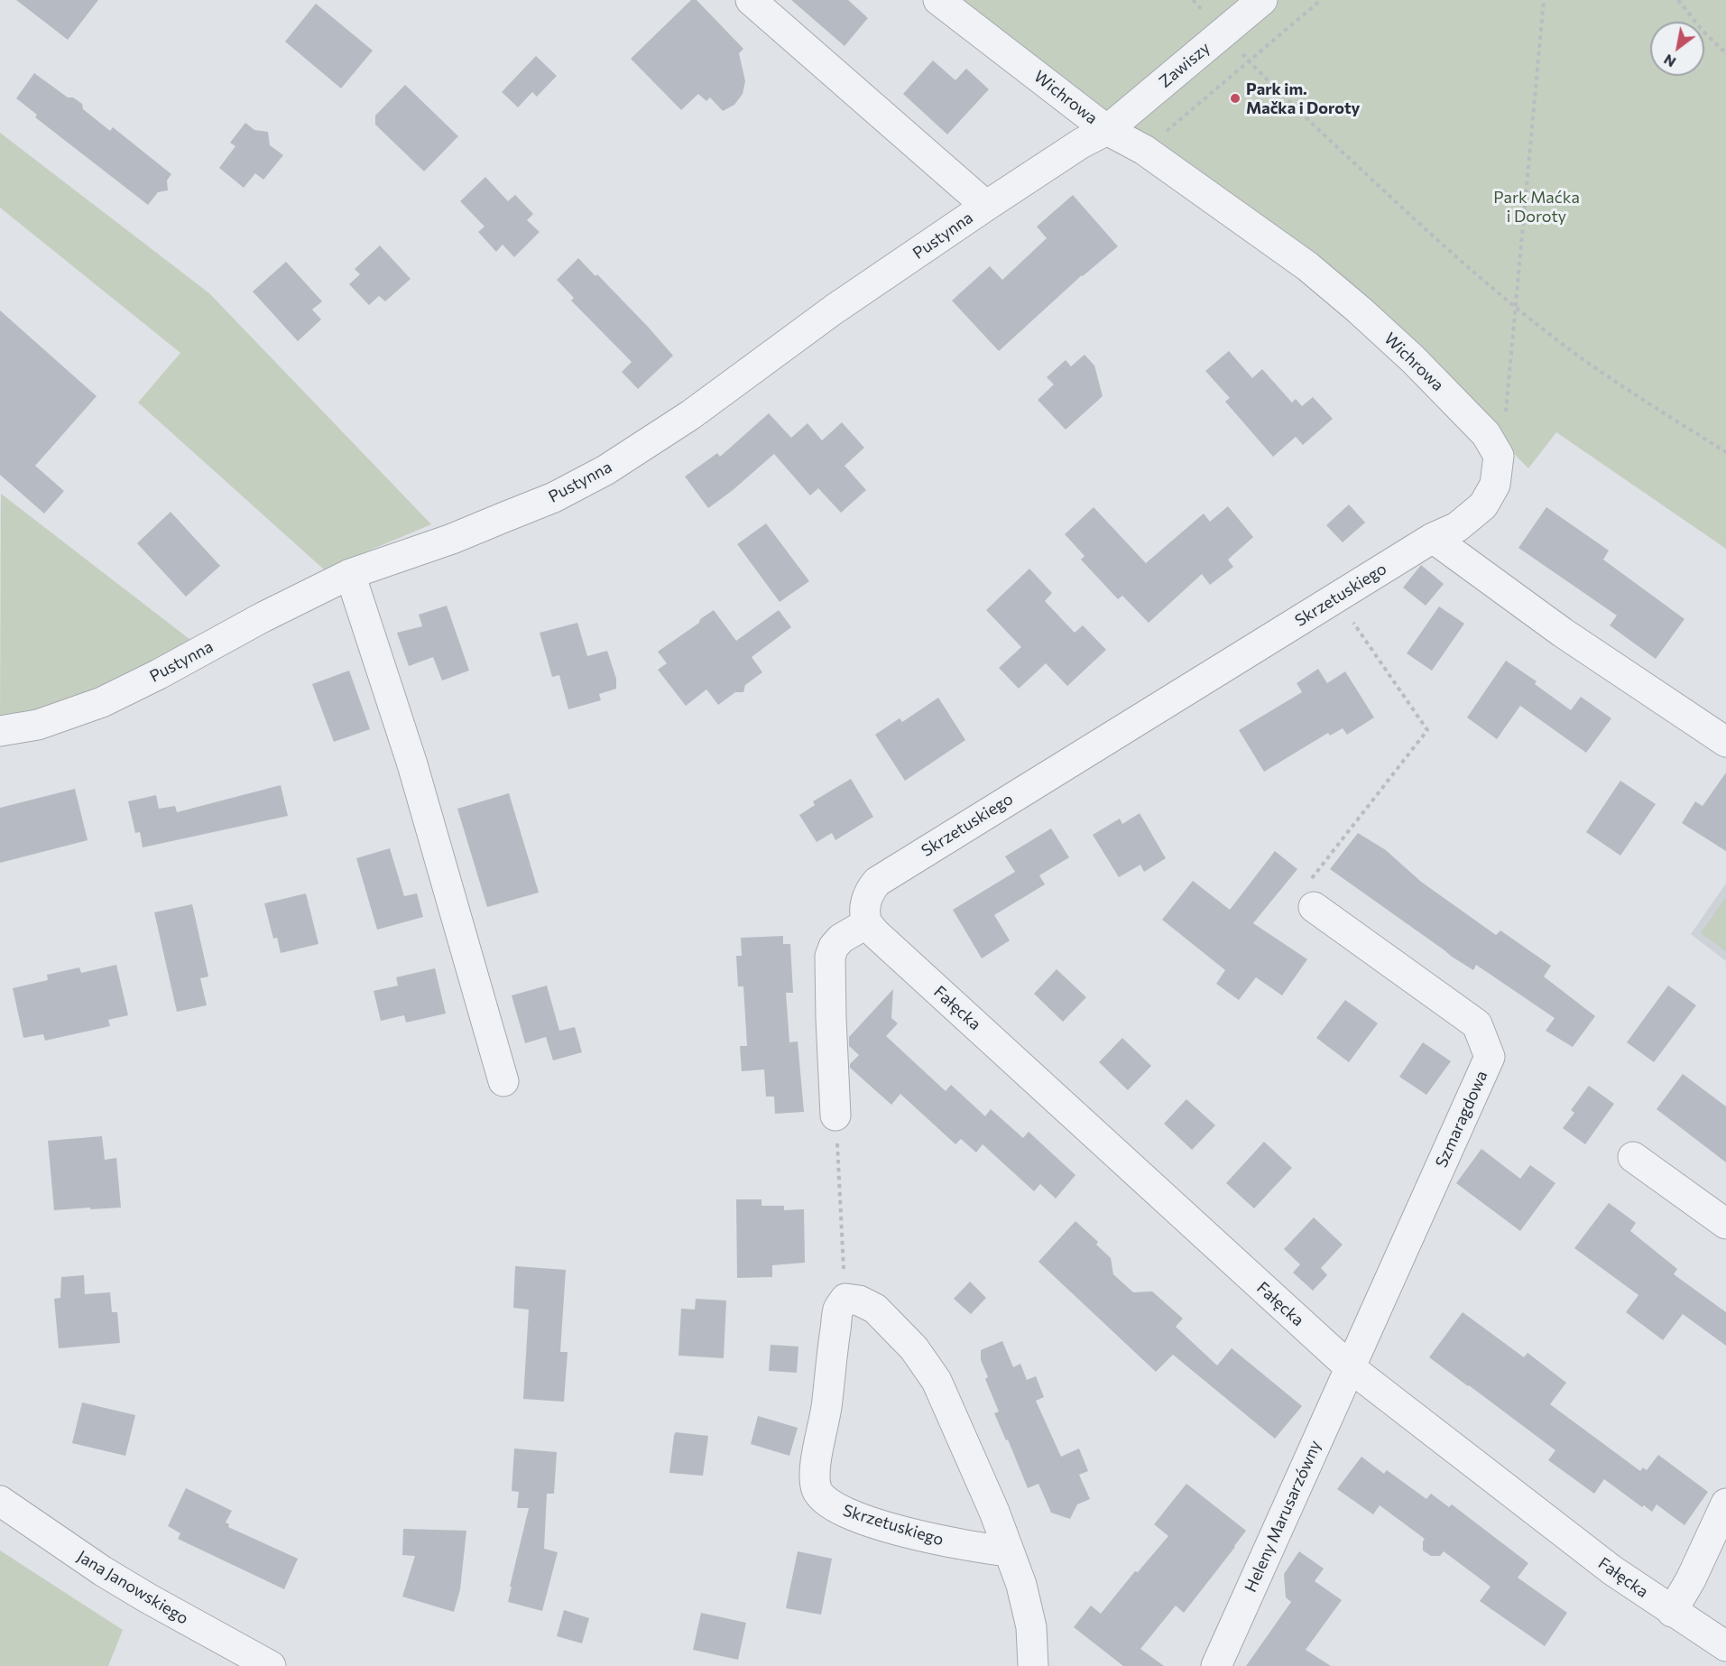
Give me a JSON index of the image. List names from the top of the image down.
{
  "streets": {
    "street": [
      "Zawiszy",
      "Wichrowa",
      "Pustynna",
      "Skrzetuskiego",
      "Fałęcka",
      "Szmaragdowa",
      "Heleny Marusarzówny",
      "Jana Janowskiego"
    ]
  },
  "crossings": [
    ["Zawiszy", "Wichrowa"],
    ["Zawiszy", "Pustynna"],
    ["Wichrowa", "Pustynna"],
    ["Skrzetuskiego", "Fałęcka"],
    ["Fałęcka", "Szmaragdowa"],
    ["Fałęcka", "Heleny Marusarzówny"],
    ["Szmaragdowa", "Heleny Marusarzówny"]
  ],
  "parks": ["Park Maćka i Doroty"],
  "places": ["Park im. Mačka i Doroty"],
  "north": "bottom left"
}
